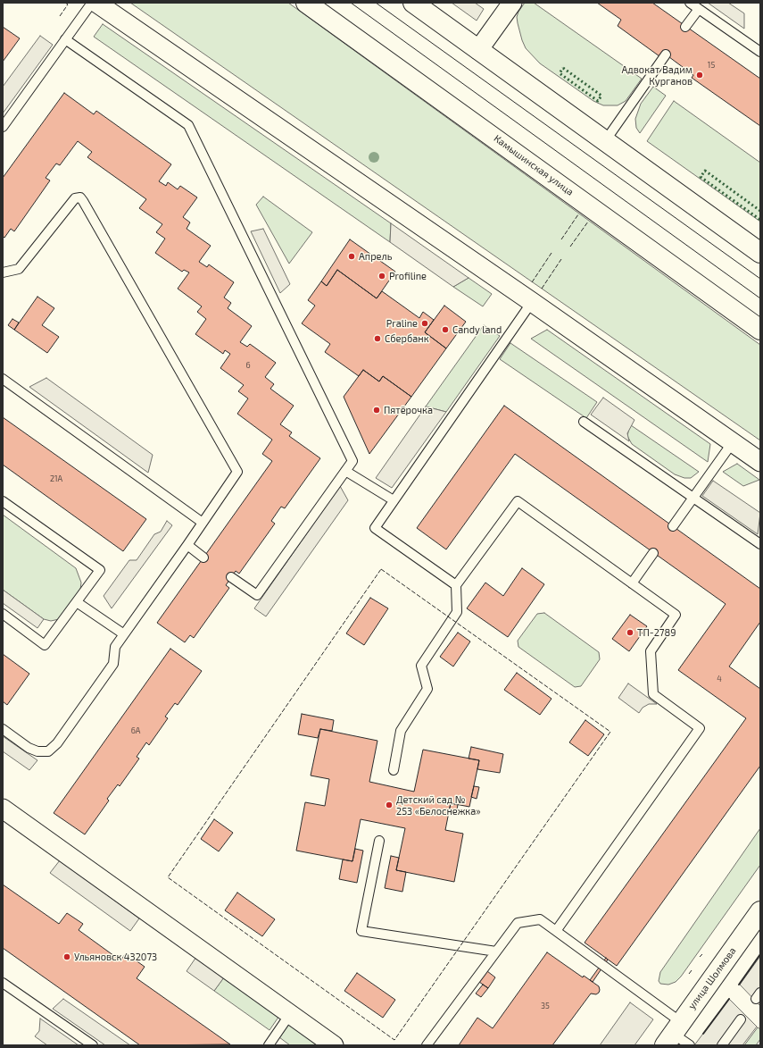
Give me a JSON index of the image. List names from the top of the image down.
{
  "streets": {
    "main road": ["Камышинская улица", "улица Шолмова"]
  },
  "places": [
    "Адвокат Вадим Курганов",
    "Апрель",
    "Profiline",
    "Praline",
    "Candy land",
    "Сбербанк",
    "Пятёрочка",
    "ТП-2789",
    "Детский сад № 253 «Белоснежка»",
    "Ульяновск 432073"
  ],
  "house_numbers": [
    "15",
    "6",
    "21А",
    "4",
    "6А",
    "35"
  ]
}
